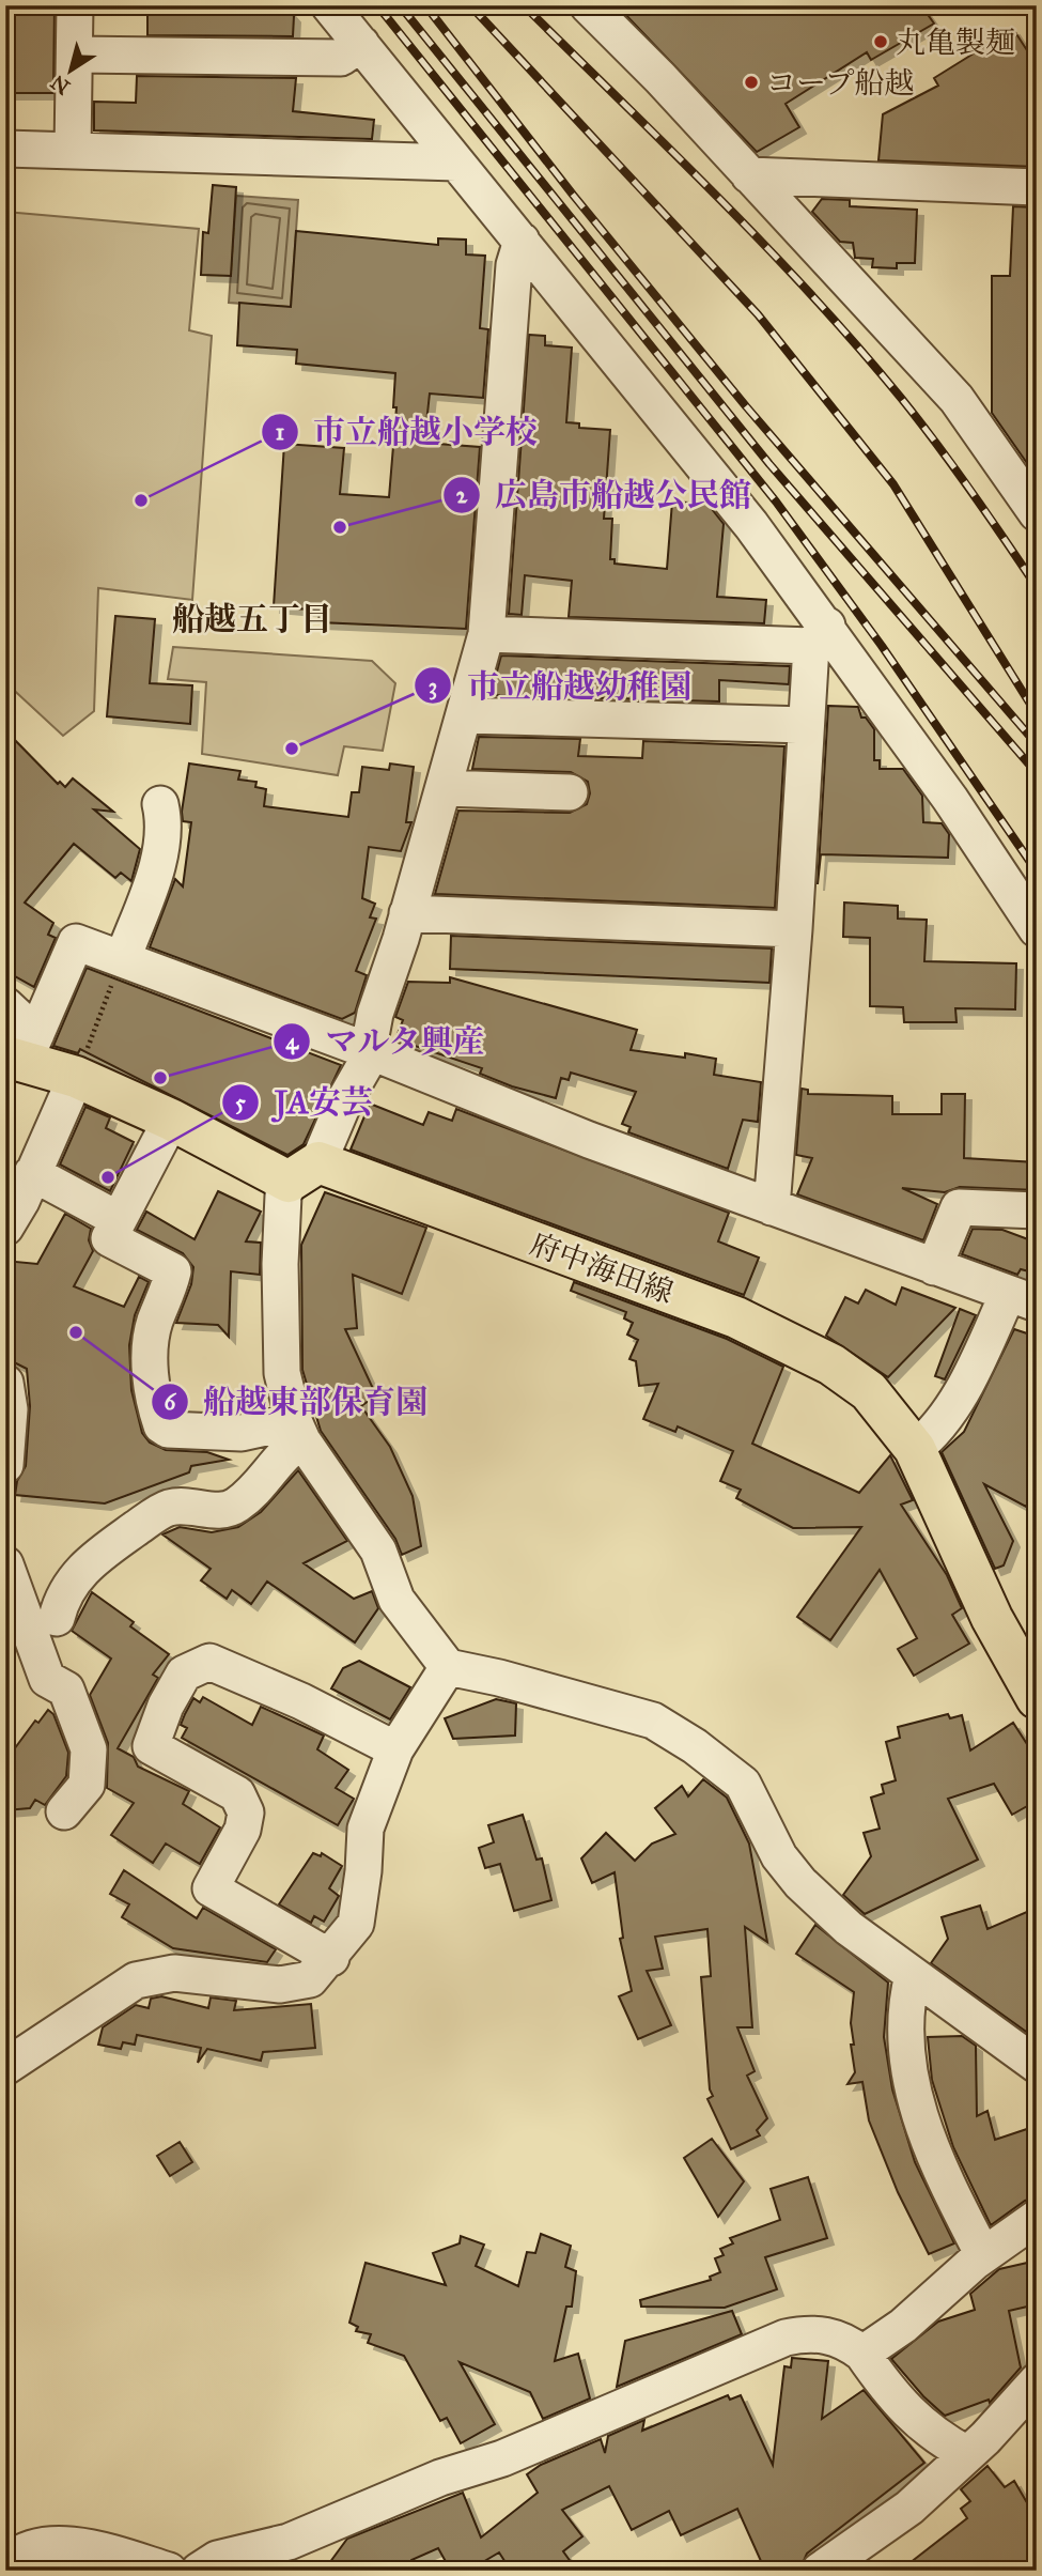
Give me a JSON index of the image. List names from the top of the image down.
{
  "streets": {
    "main road": ["府中海田線"]
  },
  "districts": ["船越五丁目"],
  "places": [
    "丸亀製麺",
    "コープ船越",
    "市立船越小学校",
    "広島市船越公民館",
    "市立船越幼稚園",
    "マルタ興産",
    "JA安芸",
    "船越東部保育園"
  ],
  "north": "bottom left"
}
